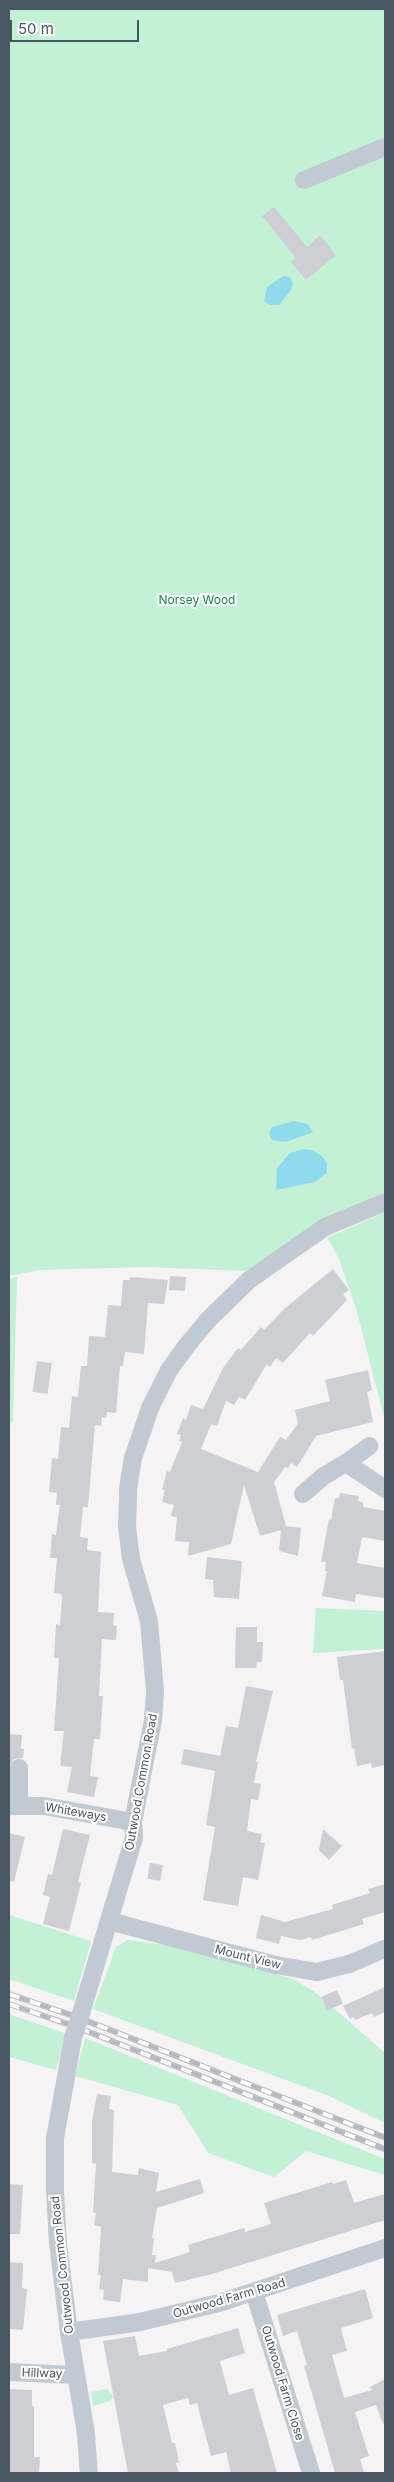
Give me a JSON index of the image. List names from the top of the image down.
{
  "streets": {
    "street": [
      "Outwood Common Road",
      "Whiteways",
      "Mount View",
      "Outwood Farm Road",
      "Hillway",
      "Outwood Farm Close"
    ]
  },
  "crossings": [
    ["Outwood Common Road", "Whiteways"],
    ["Outwood Common Road", "Mount View"],
    ["Outwood Common Road", "Outwood Farm Road"],
    ["Outwood Common Road", "Hillway"],
    ["Outwood Farm Road", "Outwood Farm Close"]
  ],
  "parks": ["Norsey Wood"],
  "scale_bar": "50 m"
}
